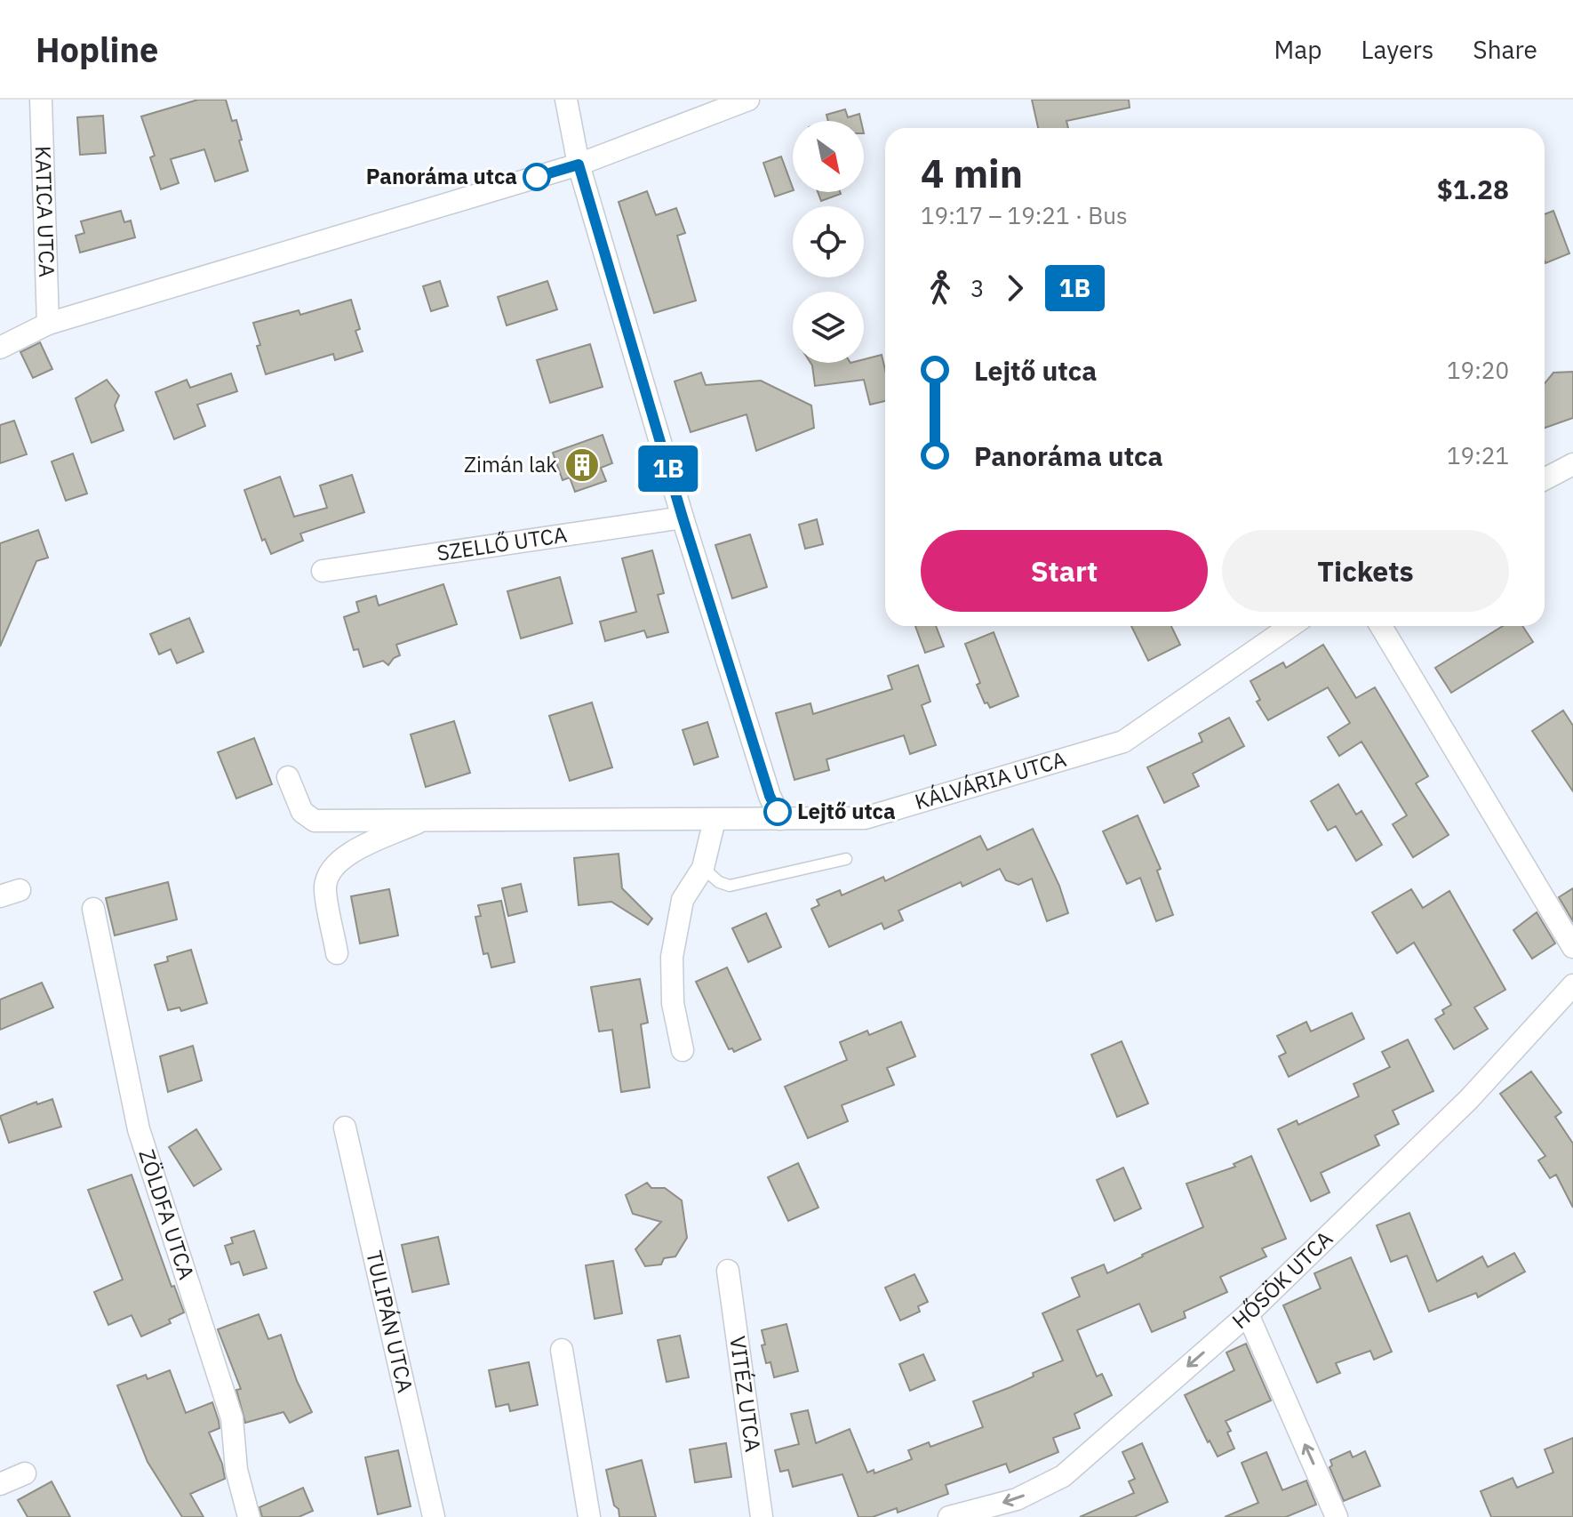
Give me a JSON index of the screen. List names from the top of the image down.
{
  "streets": {
    "street": [
      "KATICA UTCA",
      "SZELLŐ UTCA",
      "KÁLVÁRIA UTCA",
      "ZÖLDFA UTCA",
      "HŐSÖK UTCA",
      "TULIPÁN UTCA",
      "VITÉZ UTCA"
    ]
  },
  "one_way": ["HŐSÖK UTCA"],
  "places": {
    "other": ["Panoráma utca", "Lejtő utca"],
    "building": ["Zimán lak"]
  },
  "lines": ["bus line 1B"],
  "north": "bottom right",
  "page": {
    "header": "Hopline",
    "nav": ["Map", "Layers", "Share"],
    "on_map": "1B",
    "heading": ["4 min", "19:17 – 19:21 · Bus", "$1.28"],
    "legs": ["3", "1B"],
    "list": [
      {
        "name": "Lejtő utca",
        "value": "19:20"
      },
      {
        "name": "Panoráma utca",
        "value": "19:21"
      }
    ],
    "buttons": ["Start", "Tickets"]
  }
}
